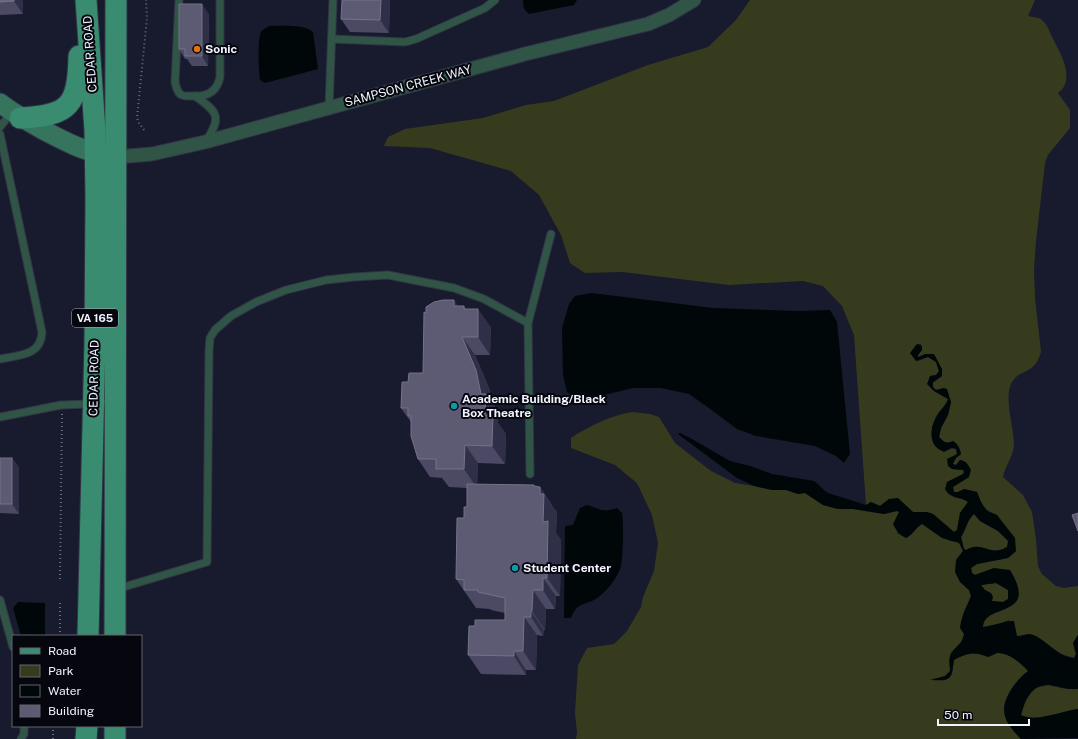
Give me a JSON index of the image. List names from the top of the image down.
{
  "streets": {
    "main road": ["CEDAR ROAD", "VA 165"],
    "street": ["SAMPSON CREEK WAY"]
  },
  "crossings": [
    ["CEDAR ROAD", "SAMPSON CREEK WAY"]
  ],
  "places": ["Sonic", "Academic Building/Black Box Theatre", "Student Center"],
  "legend": [
    "Road",
    "Park",
    "Water",
    "Building"
  ],
  "scale_bar": "50 m"
}
